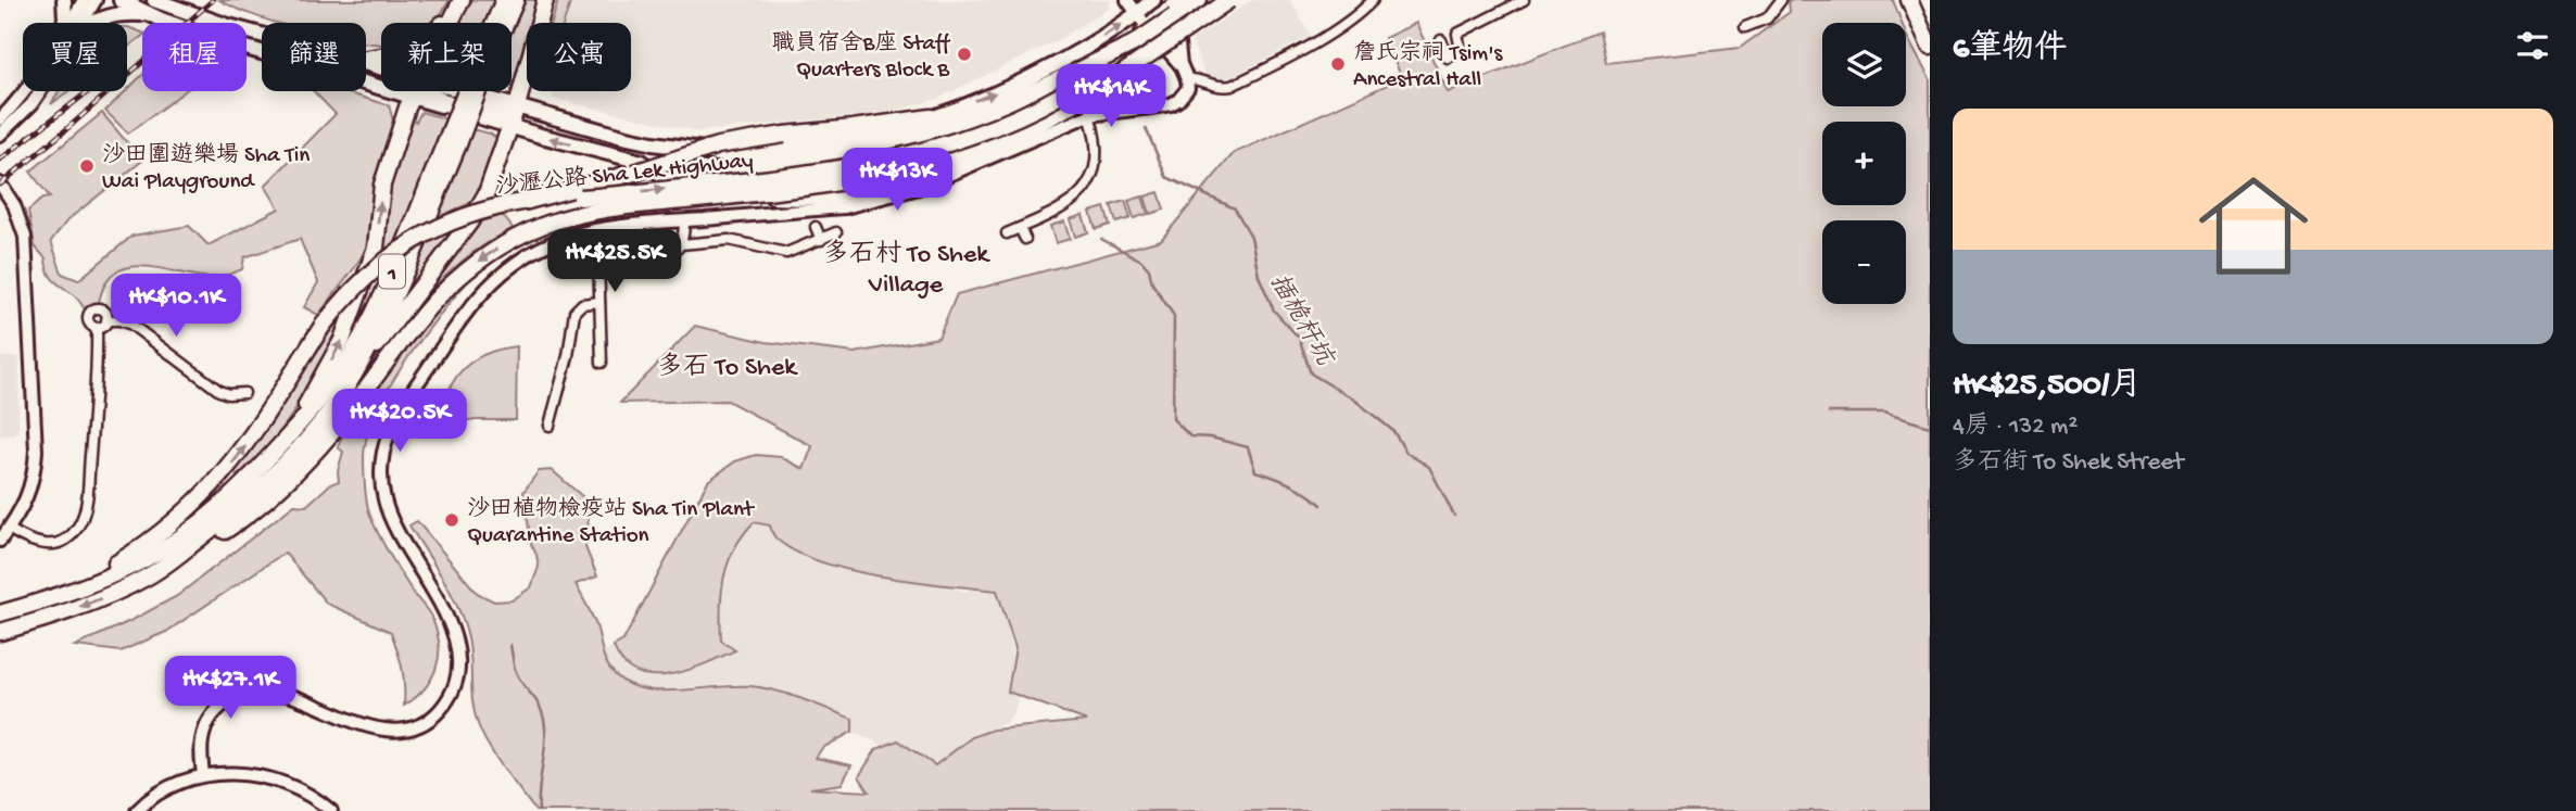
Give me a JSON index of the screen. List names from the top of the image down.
{
  "streets": {
    "highway": ["沙瀝公路 Sha Lek Highway", "1"]
  },
  "crossings": [
    ["沙瀝公路 Sha Lek Highway", "1"]
  ],
  "districts": ["多石村 To Shek Village", "多石 To Shek"],
  "water": ["插桅杆坑"],
  "places": [
    "職員宿舍B座 Staff Quarters Block B",
    "詹氏宗祠 Tsim's Ancestral Hall",
    "沙田圍遊樂場 Sha Tin Wai Playground",
    "沙田植物檢疫站 Sha Tin Plant Quarantine Station"
  ],
  "page": {
    "heading": "6筆物件",
    "map_buttons": ["+", "−"],
    "chip": [
      "買屋",
      "租屋",
      "篩選",
      "新上架",
      "公寓"
    ],
    "price": [
      "HK$14K",
      "HK$13K",
      "HK$25.5K",
      "HK$10.1K",
      "HK$20.5K",
      "HK$27.1K"
    ],
    "list": [
      {
        "name": "HK$25,500/月",
        "note": "4房 · 132 m² · 多石街 To Shek Street"
      }
    ]
  }
}
